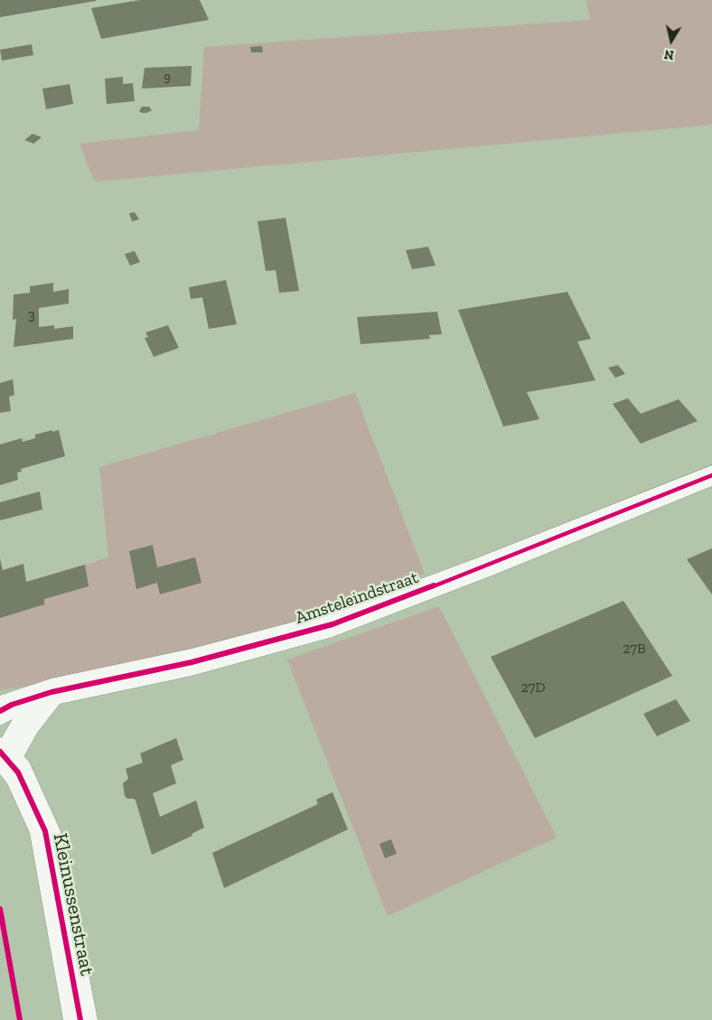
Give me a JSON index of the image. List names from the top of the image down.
{
  "streets": {
    "street": ["Amsteleindstraat", "Kleinussenstraat"]
  },
  "house_numbers": [
    "9",
    "3",
    "27B",
    "27D"
  ],
  "north": "bottom"
}
